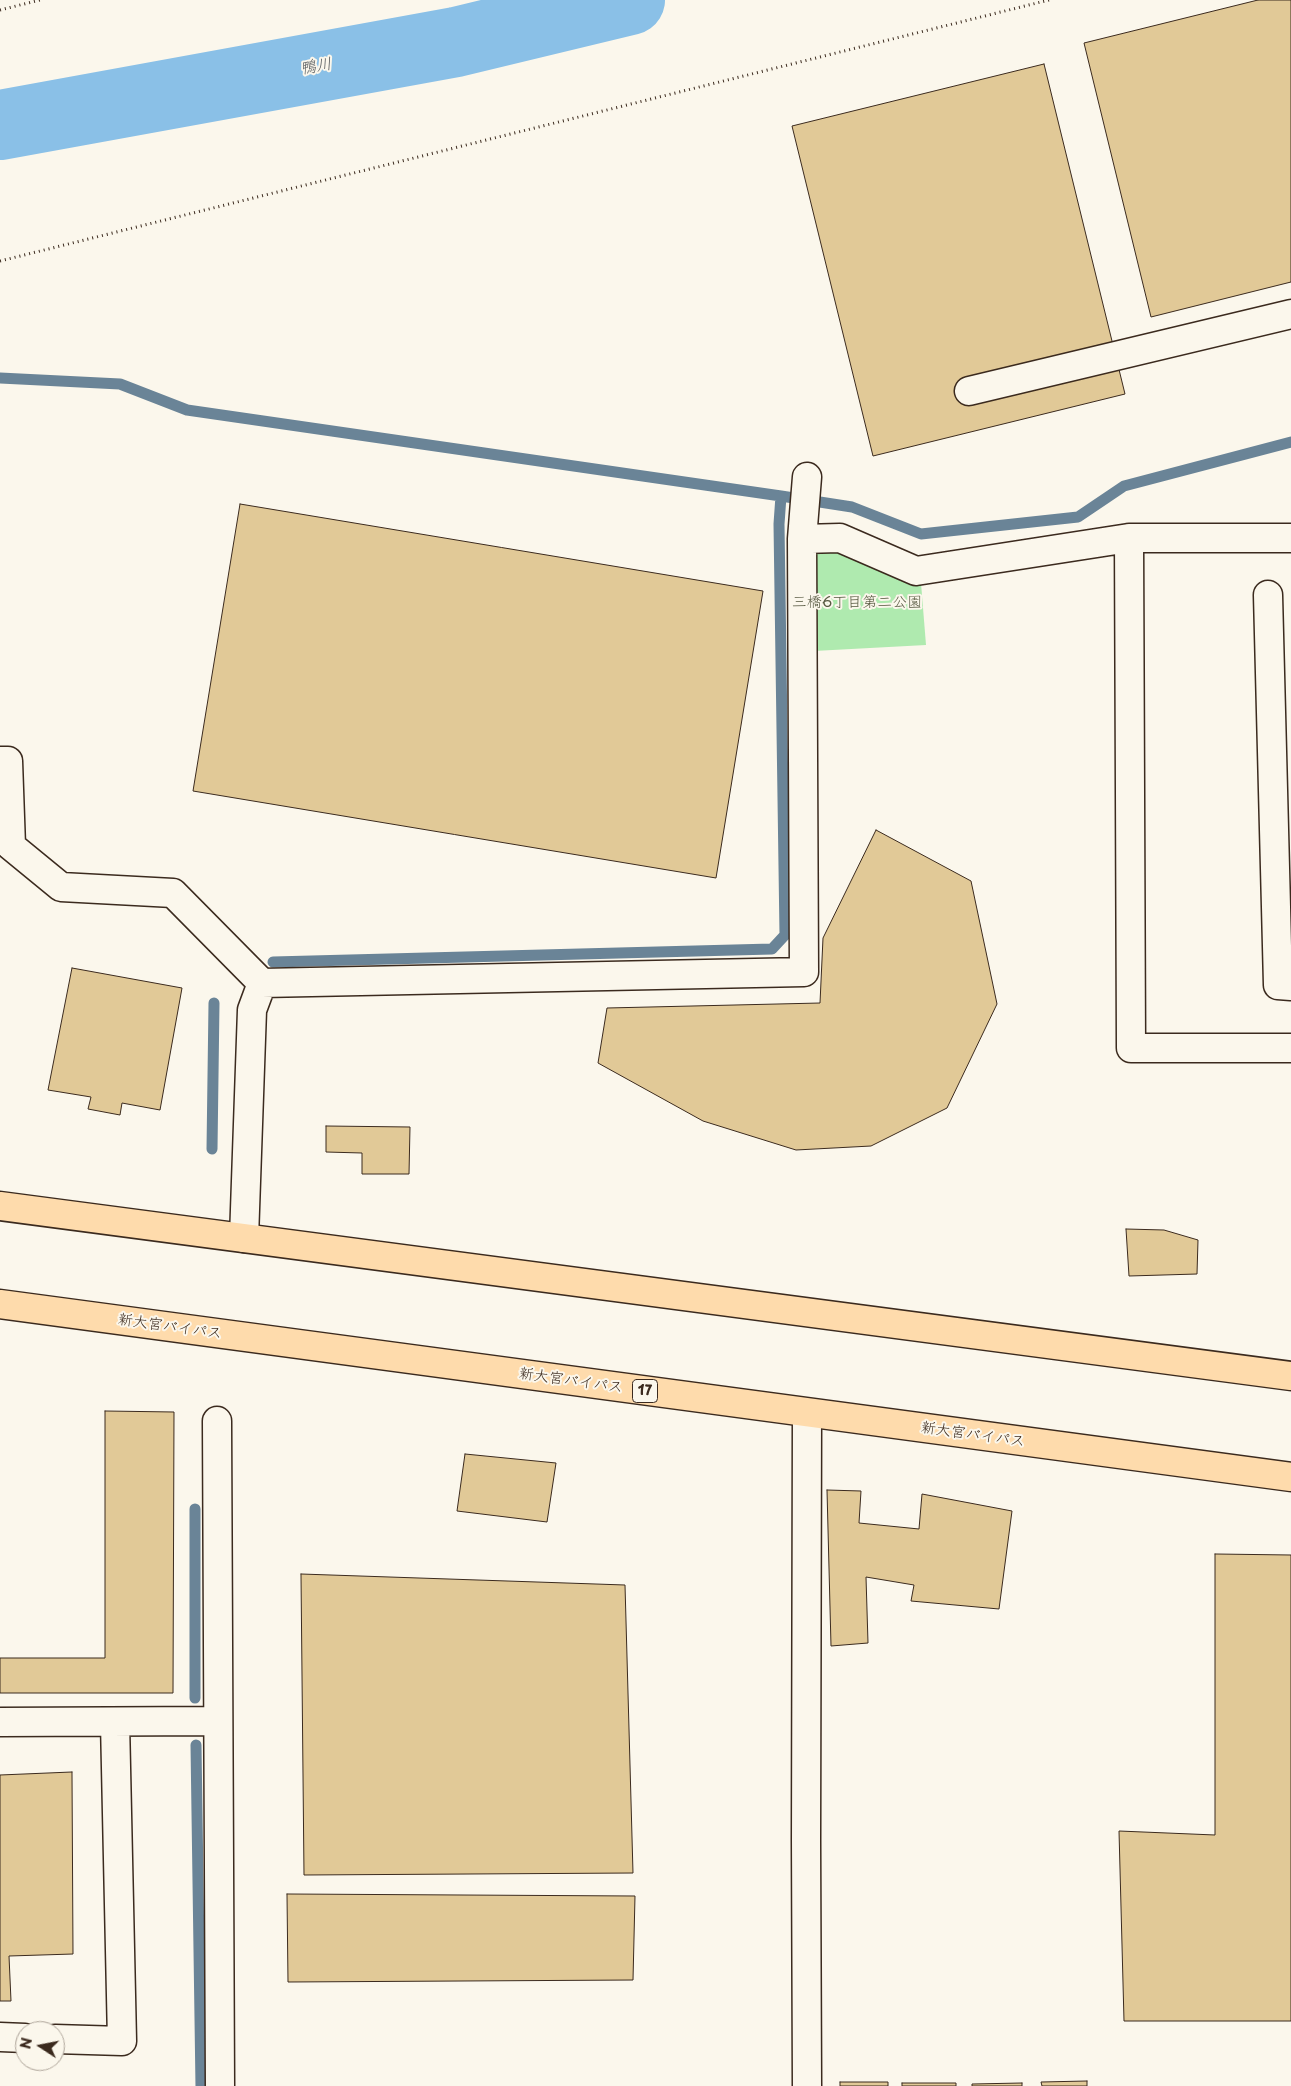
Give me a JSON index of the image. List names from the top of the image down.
{
  "streets": {
    "highway": ["新大宮バイパス", "17"]
  },
  "water": ["鴨川"],
  "parks": ["三橋6丁目第二公園"],
  "north": "left"
}
